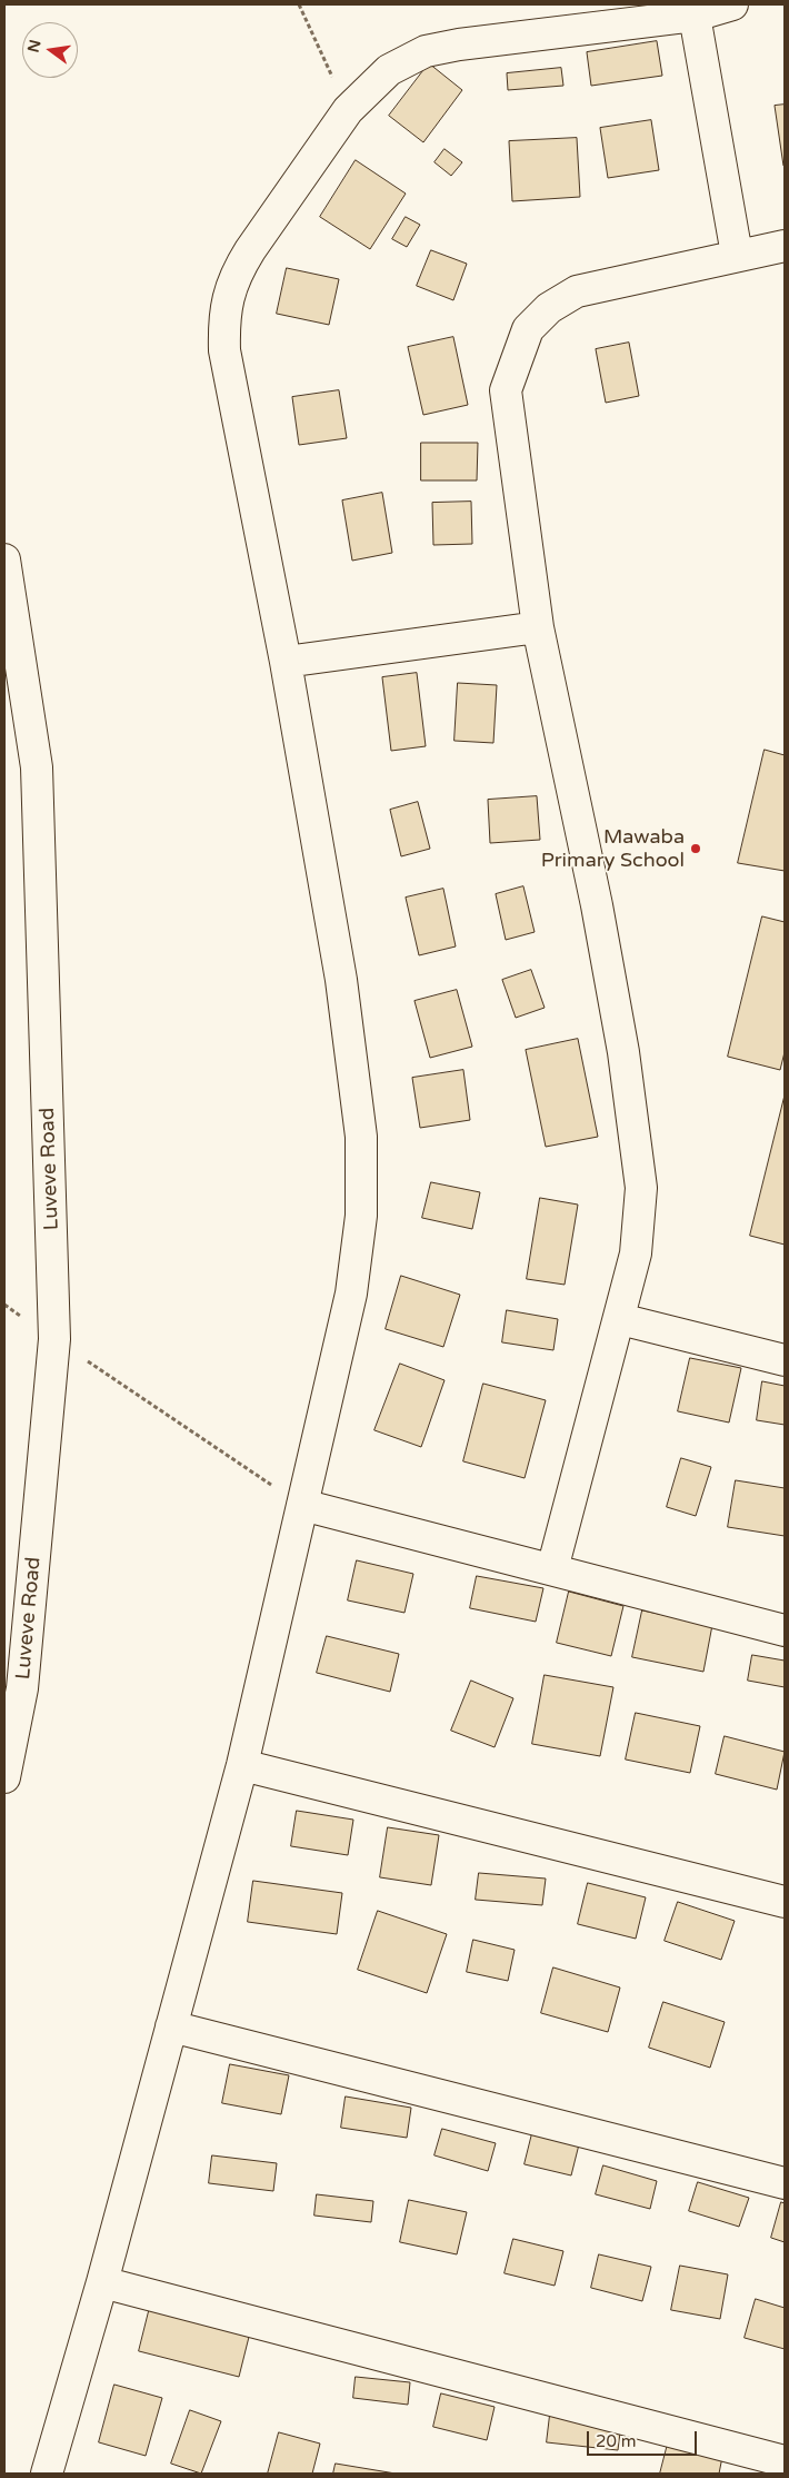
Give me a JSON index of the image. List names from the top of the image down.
{
  "streets": {
    "street": ["Luveve Road"]
  },
  "places": ["Mawaba Primary School"],
  "scale_bar": "20 m",
  "north": "left"
}
